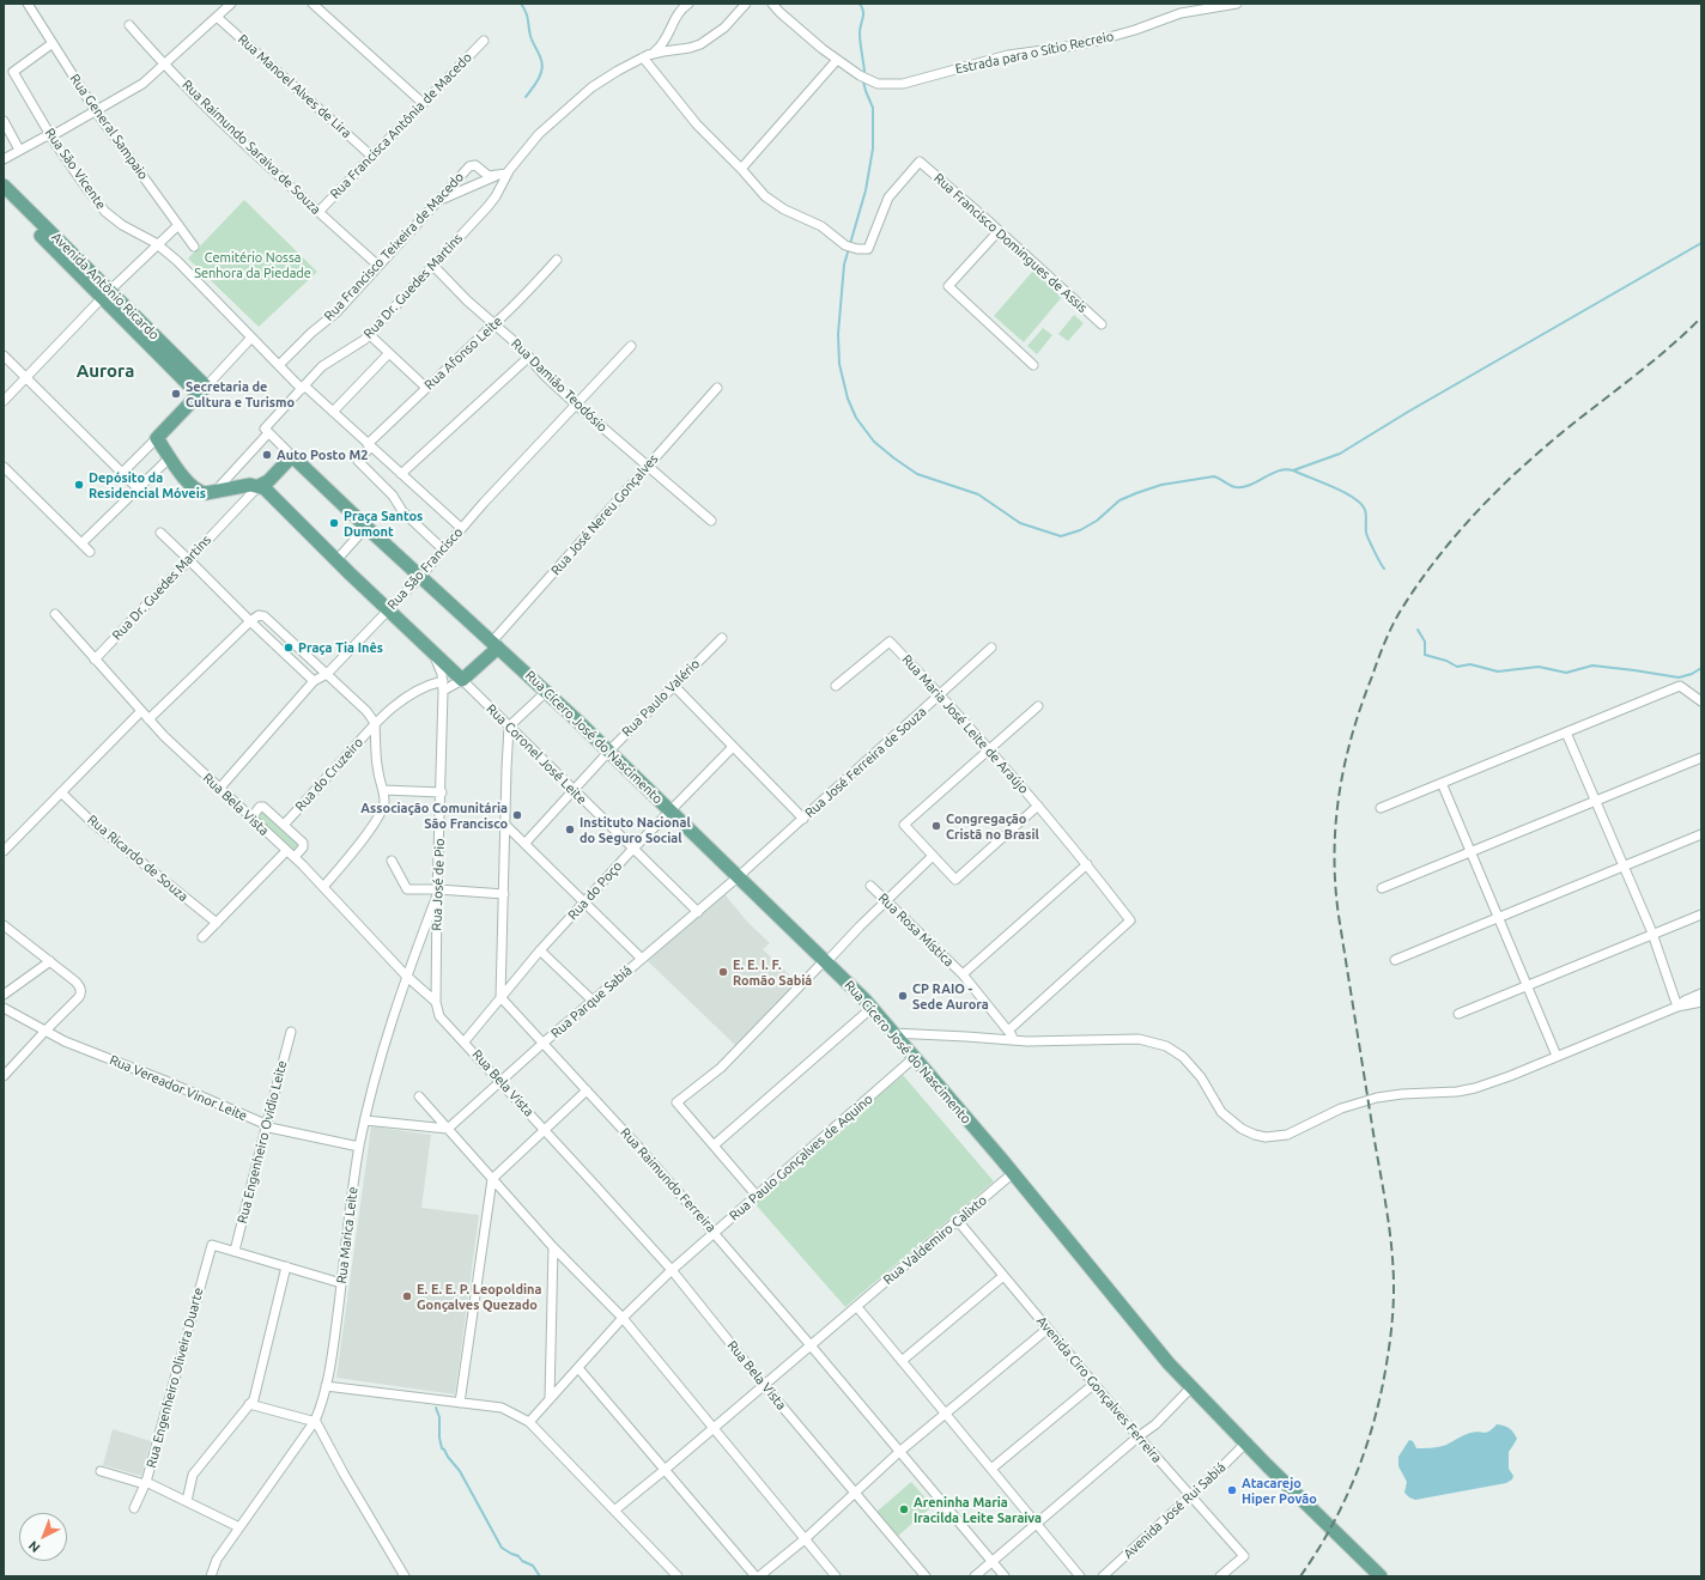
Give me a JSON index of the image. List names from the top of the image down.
{
  "streets": {
    "main road": [
      "Avenida Antônio Ricardo",
      "Rua Dr. Guedes Martins",
      "Rua José Nereu Gonçalves",
      "Rua Cícero José do Nascimento",
      "Rua Coronel José Leite"
    ],
    "street": [
      "Estrada para o Sítio Recreio",
      "Rua Manoel Alves de Lira",
      "Rua Francisca Antônia de Macedo",
      "Rua General Sampaio",
      "Rua Raimundo Saraiva de Souza",
      "Rua São Vicente",
      "Rua Francisco Domingues de Assis",
      "Rua Francisco Teixeira de Macedo",
      "Rua Afonso Leite",
      "Rua Damião Teodósio",
      "Rua São Francisco",
      "Rua Paulo Valério",
      "Rua Maria José Leite de Araújo",
      "Rua José Ferreira de Souza",
      "Rua do Cruzeiro",
      "Rua Bela Vista",
      "Rua Ricardo de Souza",
      "Rua José de Pio",
      "Rua do Poço",
      "Rua Rosa Mística",
      "Rua Parque Sabiá",
      "Rua Vereador Vinor Leite",
      "Rua Engenheiro Ovídio Leite",
      "Rua Paulo Gonçalves de Aquino",
      "Rua Raimundo Ferreira",
      "Rua Marica Leite",
      "Rua Valdemiro Calixto",
      "Rua Engenheiro Oliveira Duarte",
      "Avenida Ciro Gonçalves Ferreira",
      "Avenida José Rui Sabiá"
    ]
  },
  "crossings": [
    ["Rua Manoel Alves de Lira", "Rua Francisca Antônia de Macedo"],
    ["Rua Francisca Antônia de Macedo", "Rua Raimundo Saraiva de Souza"],
    ["Rua General Sampaio", "Rua São Vicente"],
    ["Rua Raimundo Saraiva de Souza", "Rua Francisco Teixeira de Macedo"],
    ["Rua São Vicente", "Rua Francisco Teixeira de Macedo"],
    ["Rua São Vicente", "Rua Dr. Guedes Martins"],
    ["Rua São Vicente", "Rua Afonso Leite"],
    ["Rua São Vicente", "Rua São Francisco"],
    ["Rua Francisco Teixeira de Macedo", "Rua Dr. Guedes Martins"],
    ["Rua Dr. Guedes Martins", "Rua Damião Teodósio"],
    ["Rua Dr. Guedes Martins", "Rua Cícero José do Nascimento"],
    ["Rua Dr. Guedes Martins", "Rua Coronel José Leite"],
    ["Rua Dr. Guedes Martins", "Rua Bela Vista"],
    ["Rua Afonso Leite", "Rua Damião Teodósio"],
    ["Rua Afonso Leite", "Rua São Francisco"],
    ["Rua Damião Teodósio", "Rua José Nereu Gonçalves"],
    ["Rua Damião Teodósio", "Rua São Francisco"],
    ["Rua José Nereu Gonçalves", "Rua Cícero José do Nascimento"],
    ["Rua José Nereu Gonçalves", "Rua Coronel José Leite"],
    ["Rua José Nereu Gonçalves", "Rua do Cruzeiro"],
    ["Rua José Nereu Gonçalves", "Rua José de Pio"],
    ["Rua São Francisco", "Rua Cícero José do Nascimento"],
    ["Rua São Francisco", "Rua Coronel José Leite"],
    ["Rua São Francisco", "Rua Bela Vista"],
    ["Rua Paulo Valério", "Rua Cícero José do Nascimento"],
    ["Rua Paulo Valério", "Rua Coronel José Leite"],
    ["Rua Maria José Leite de Araújo", "Rua José Ferreira de Souza"],
    ["Rua Maria José Leite de Araújo", "Rua Rosa Mística"],
    ["Rua Cícero José do Nascimento", "Rua José Ferreira de Souza"],
    ["Rua Cícero José do Nascimento", "Rua do Poço"],
    ["Rua Cícero José do Nascimento", "Rua Parque Sabiá"],
    ["Rua Cícero José do Nascimento", "Rua Paulo Gonçalves de Aquino"],
    ["Rua Cícero José do Nascimento", "Rua Valdemiro Calixto"],
    ["Rua Cícero José do Nascimento", "Avenida José Rui Sabiá"],
    ["Rua Coronel José Leite", "Rua José de Pio"],
    ["Rua Coronel José Leite", "Rua do Poço"],
    ["Rua Coronel José Leite", "Rua Parque Sabiá"],
    ["Rua José Ferreira de Souza", "Rua Parque Sabiá"],
    ["Rua Bela Vista", "Rua José de Pio"],
    ["Rua Bela Vista", "Rua do Poço"],
    ["Rua Bela Vista", "Rua Parque Sabiá"],
    ["Rua Bela Vista", "Rua Paulo Gonçalves de Aquino"],
    ["Rua Bela Vista", "Rua Marica Leite"],
    ["Rua Bela Vista", "Rua Valdemiro Calixto"],
    ["Rua José de Pio", "Rua Marica Leite"],
    ["Rua do Poço", "Rua Raimundo Ferreira"],
    ["Rua Parque Sabiá", "Rua Raimundo Ferreira"],
    ["Rua Vereador Vinor Leite", "Rua Engenheiro Ovídio Leite"],
    ["Rua Vereador Vinor Leite", "Rua Marica Leite"],
    ["Rua Engenheiro Ovídio Leite", "Rua Engenheiro Oliveira Duarte"],
    ["Rua Paulo Gonçalves de Aquino", "Rua Raimundo Ferreira"],
    ["Rua Raimundo Ferreira", "Rua Valdemiro Calixto"],
    ["Rua Valdemiro Calixto", "Avenida Ciro Gonçalves Ferreira"],
    ["Avenida Ciro Gonçalves Ferreira", "Avenida José Rui Sabiá"]
  ],
  "districts": ["Aurora"],
  "parks": ["Cemitério Nossa Senhora da Piedade"],
  "places": [
    "Secretaria de Cultura e Turismo",
    "Auto Posto M2",
    "Depósito da Residencial Móveis",
    "Praça Santos Dumont",
    "Praça Tia Inês",
    "Associação Comunitária São Francisco",
    "Congregação Cristã no Brasil",
    "Instituto Nacional do Seguro Social",
    "E. E. I. F. Romão Sabiá",
    "CP RAIO - Sede Aurora",
    "E. E. E. P. Leopoldina Gonçalves Quezado",
    "Atacarejo Hiper Povão",
    "Areninha Maria Iracilda Leite Saraiva"
  ],
  "north": "bottom left"
}
